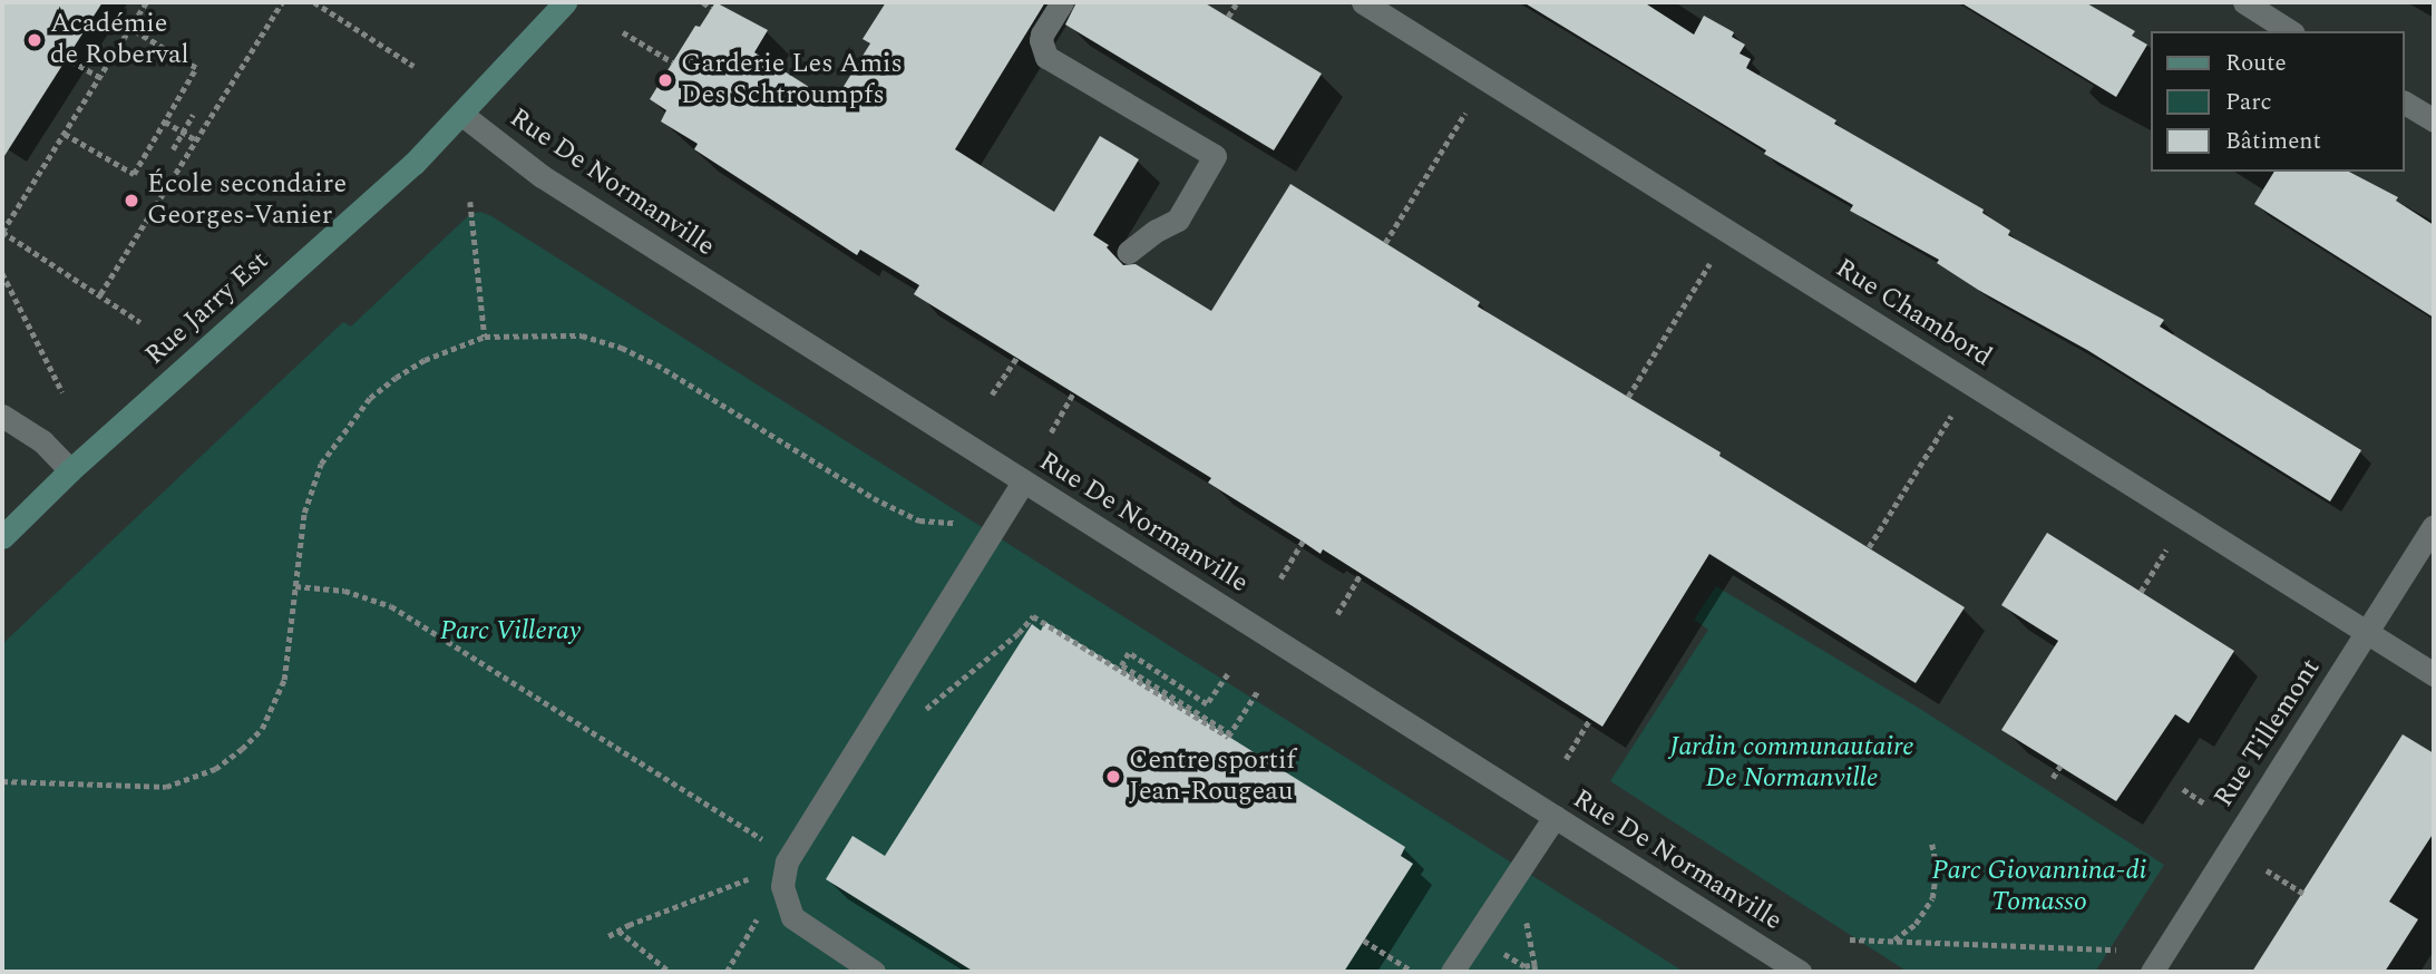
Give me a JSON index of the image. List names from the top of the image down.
{
  "streets": {
    "main road": ["Rue Jarry Est"],
    "street": ["Rue De Normanville", "Rue Chambord", "Rue Tillemont"]
  },
  "crossings": [
    ["Rue De Normanville", "Rue Jarry Est"],
    ["Rue Chambord", "Rue Tillemont"]
  ],
  "parks": ["Parc Villeray", "Jardin communautaire De Normanville", "Parc Giovannina-di Tomasso"],
  "places": [
    "Académie de Roberval",
    "Garderie Les Amis Des Schtroumpfs",
    "École secondaire Georges-Vanier",
    "Centre sportif Jean-Rougeau"
  ],
  "legend": ["Route", "Parc", "Bâtiment"]
}
